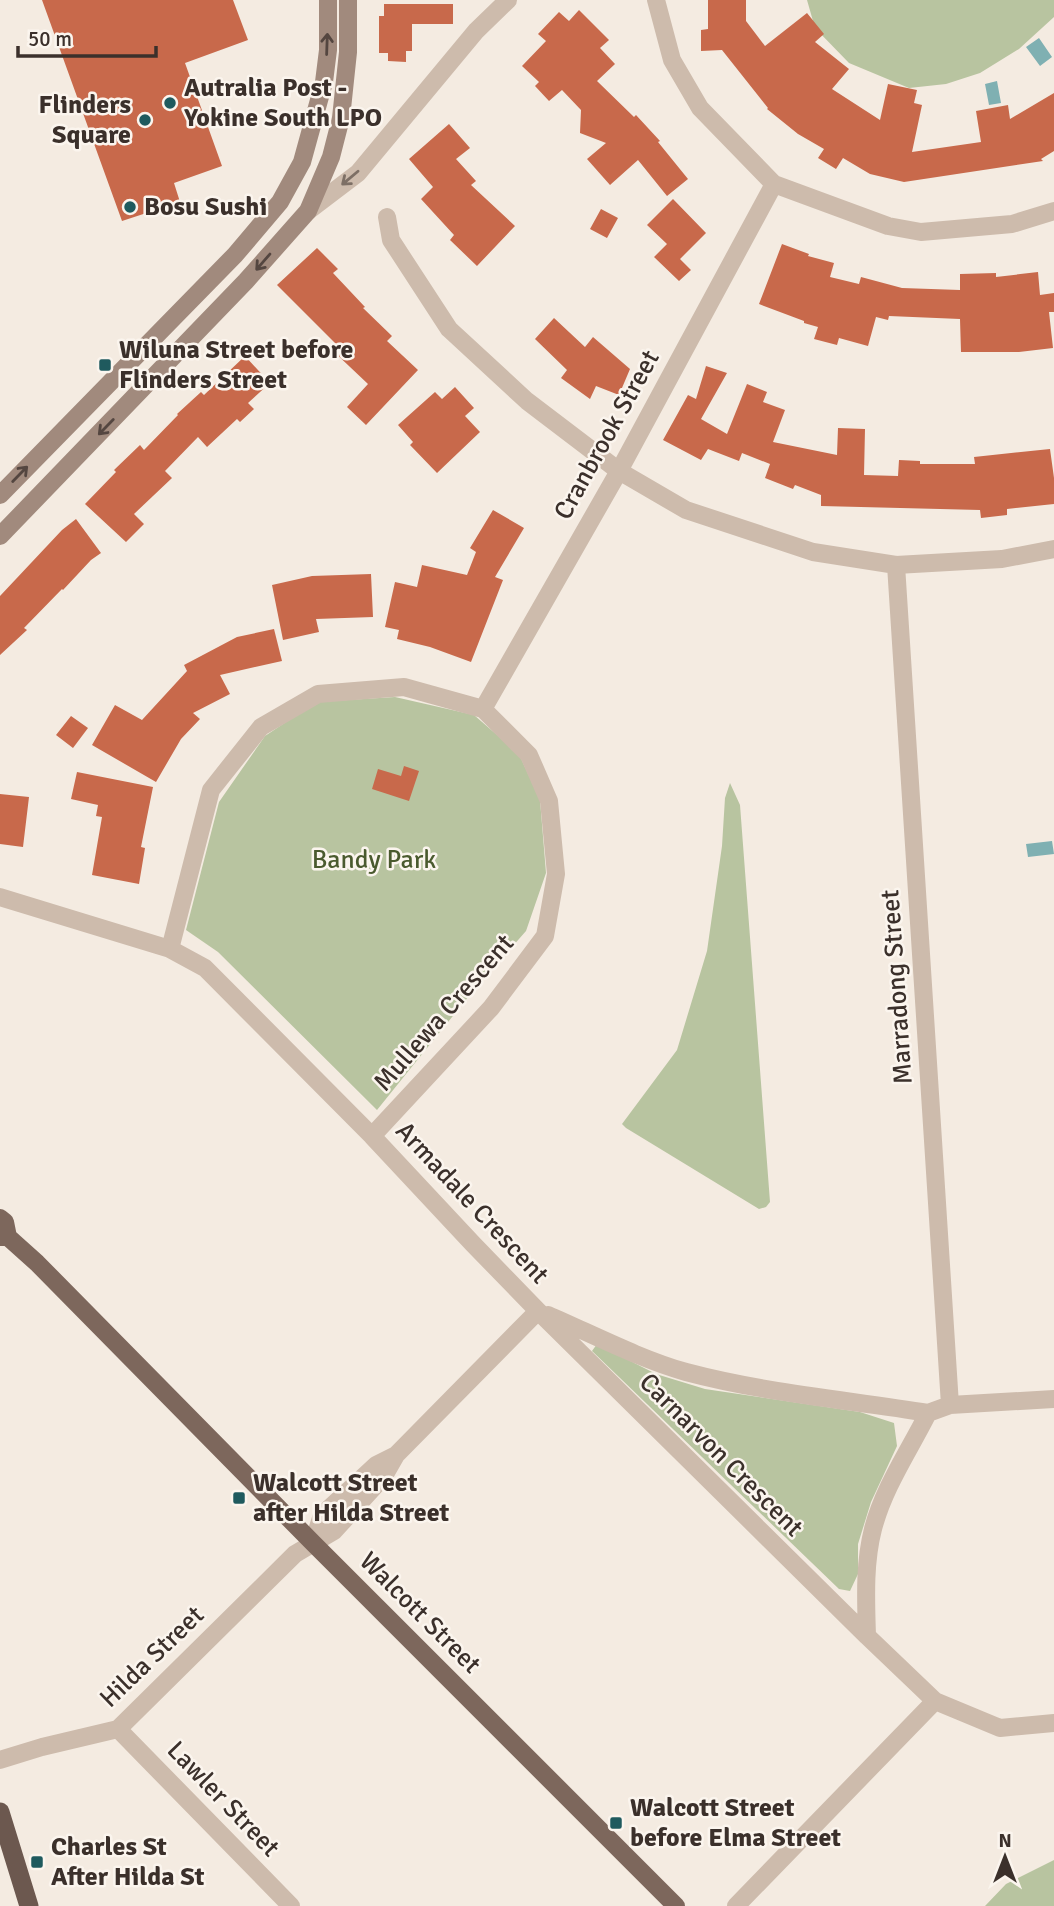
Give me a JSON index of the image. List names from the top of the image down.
{
  "streets": {
    "main road": ["Walcott Street"],
    "street": [
      "Cranbrook Street",
      "Marradong Street",
      "Mullewa Crescent",
      "Armadale Crescent",
      "Carnarvon Crescent",
      "Hilda Street",
      "Lawler Street"
    ]
  },
  "crossings": [
    ["Cranbrook Street", "Mullewa Crescent"],
    ["Marradong Street", "Armadale Crescent"],
    ["Mullewa Crescent", "Armadale Crescent"],
    ["Armadale Crescent", "Carnarvon Crescent"],
    ["Walcott Street", "Hilda Street"],
    ["Hilda Street", "Lawler Street"]
  ],
  "parks": ["Bandy Park"],
  "places": {
    "other": ["Autralia Post - Yokine South LPO", "Flinders Square", "Bosu Sushi"],
    "transit": [
      "Wiluna Street before Flinders Street",
      "Walcott Street after Hilda Street",
      "Walcott Street before Elma Street",
      "Charles St After Hilda St"
    ]
  },
  "scale_bar": "50 m",
  "north": "top"
}
